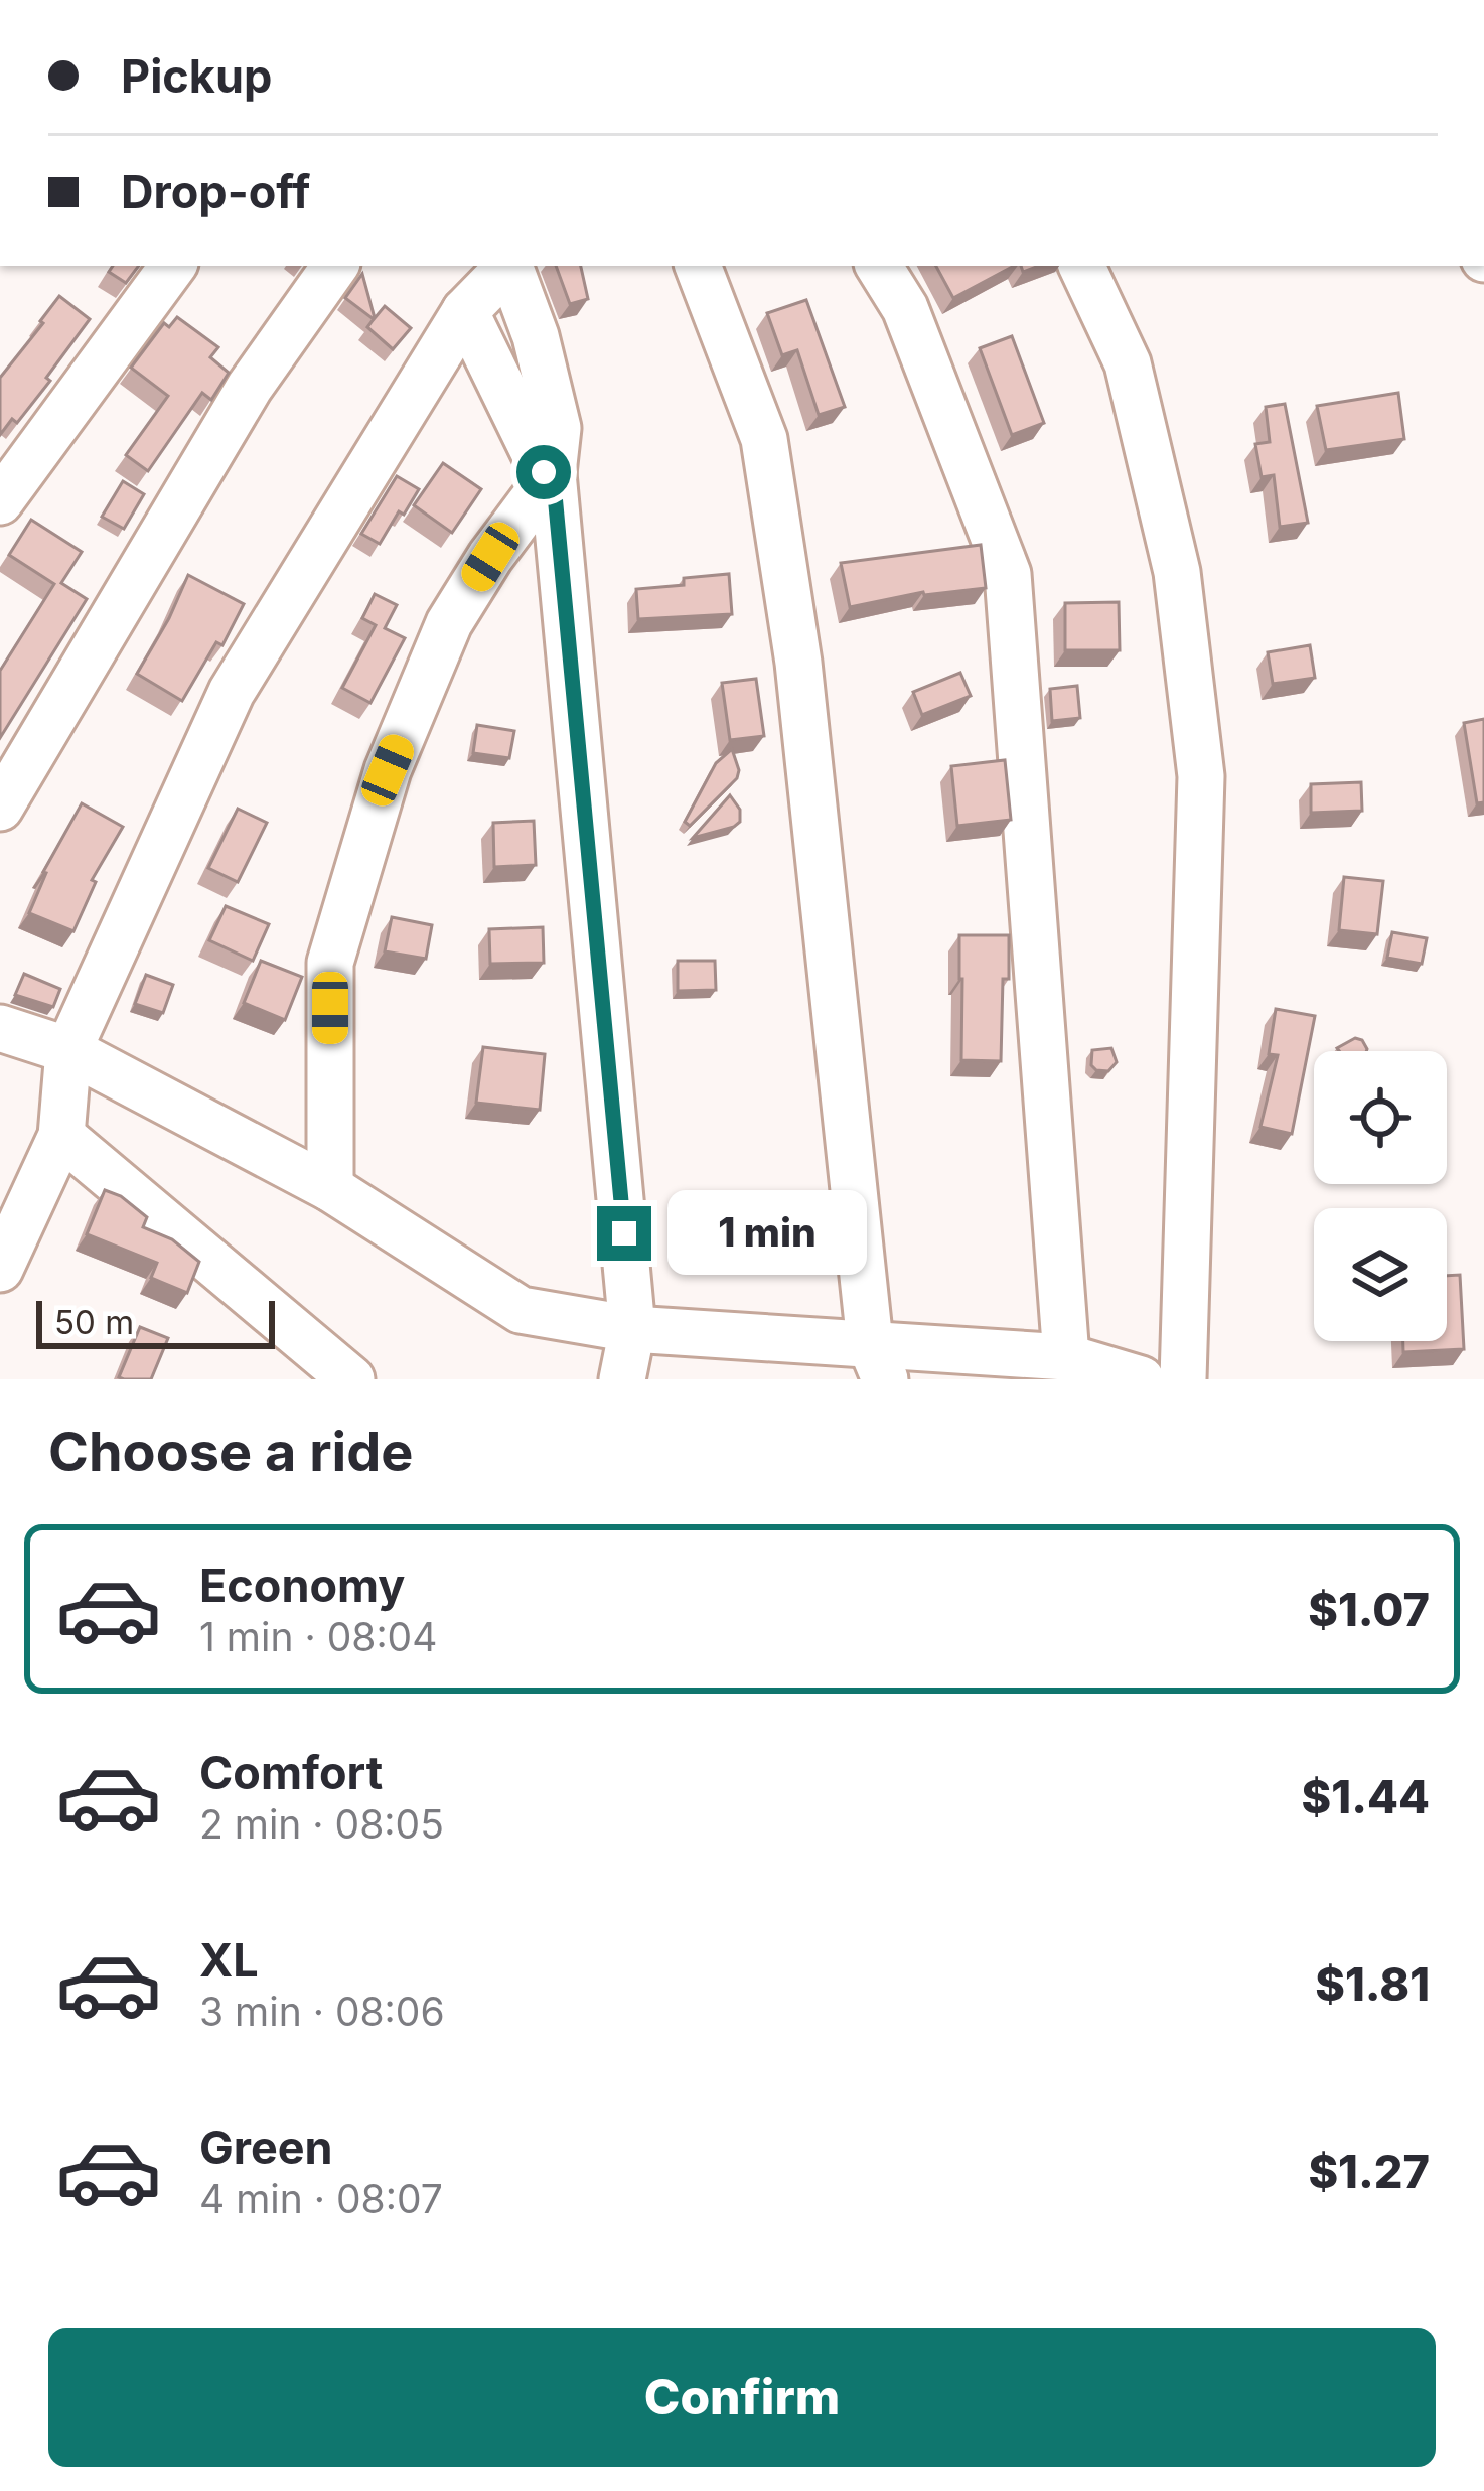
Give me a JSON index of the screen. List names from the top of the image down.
{
  "scale_bar": "50 m",
  "page": {
    "banner": ["Pickup", "Drop-off"],
    "bubble": "1 min",
    "scale": "50 m",
    "heading": "Choose a ride",
    "list": [
      {
        "name": "Economy",
        "note": "1 min · 08:04",
        "value": "$1.07"
      },
      {
        "name": "Comfort",
        "note": "2 min · 08:05",
        "value": "$1.44"
      },
      {
        "name": "XL",
        "note": "3 min · 08:06",
        "value": "$1.81"
      },
      {
        "name": "Green",
        "note": "4 min · 08:07",
        "value": "$1.27"
      }
    ],
    "buttons": "Confirm"
  }
}
